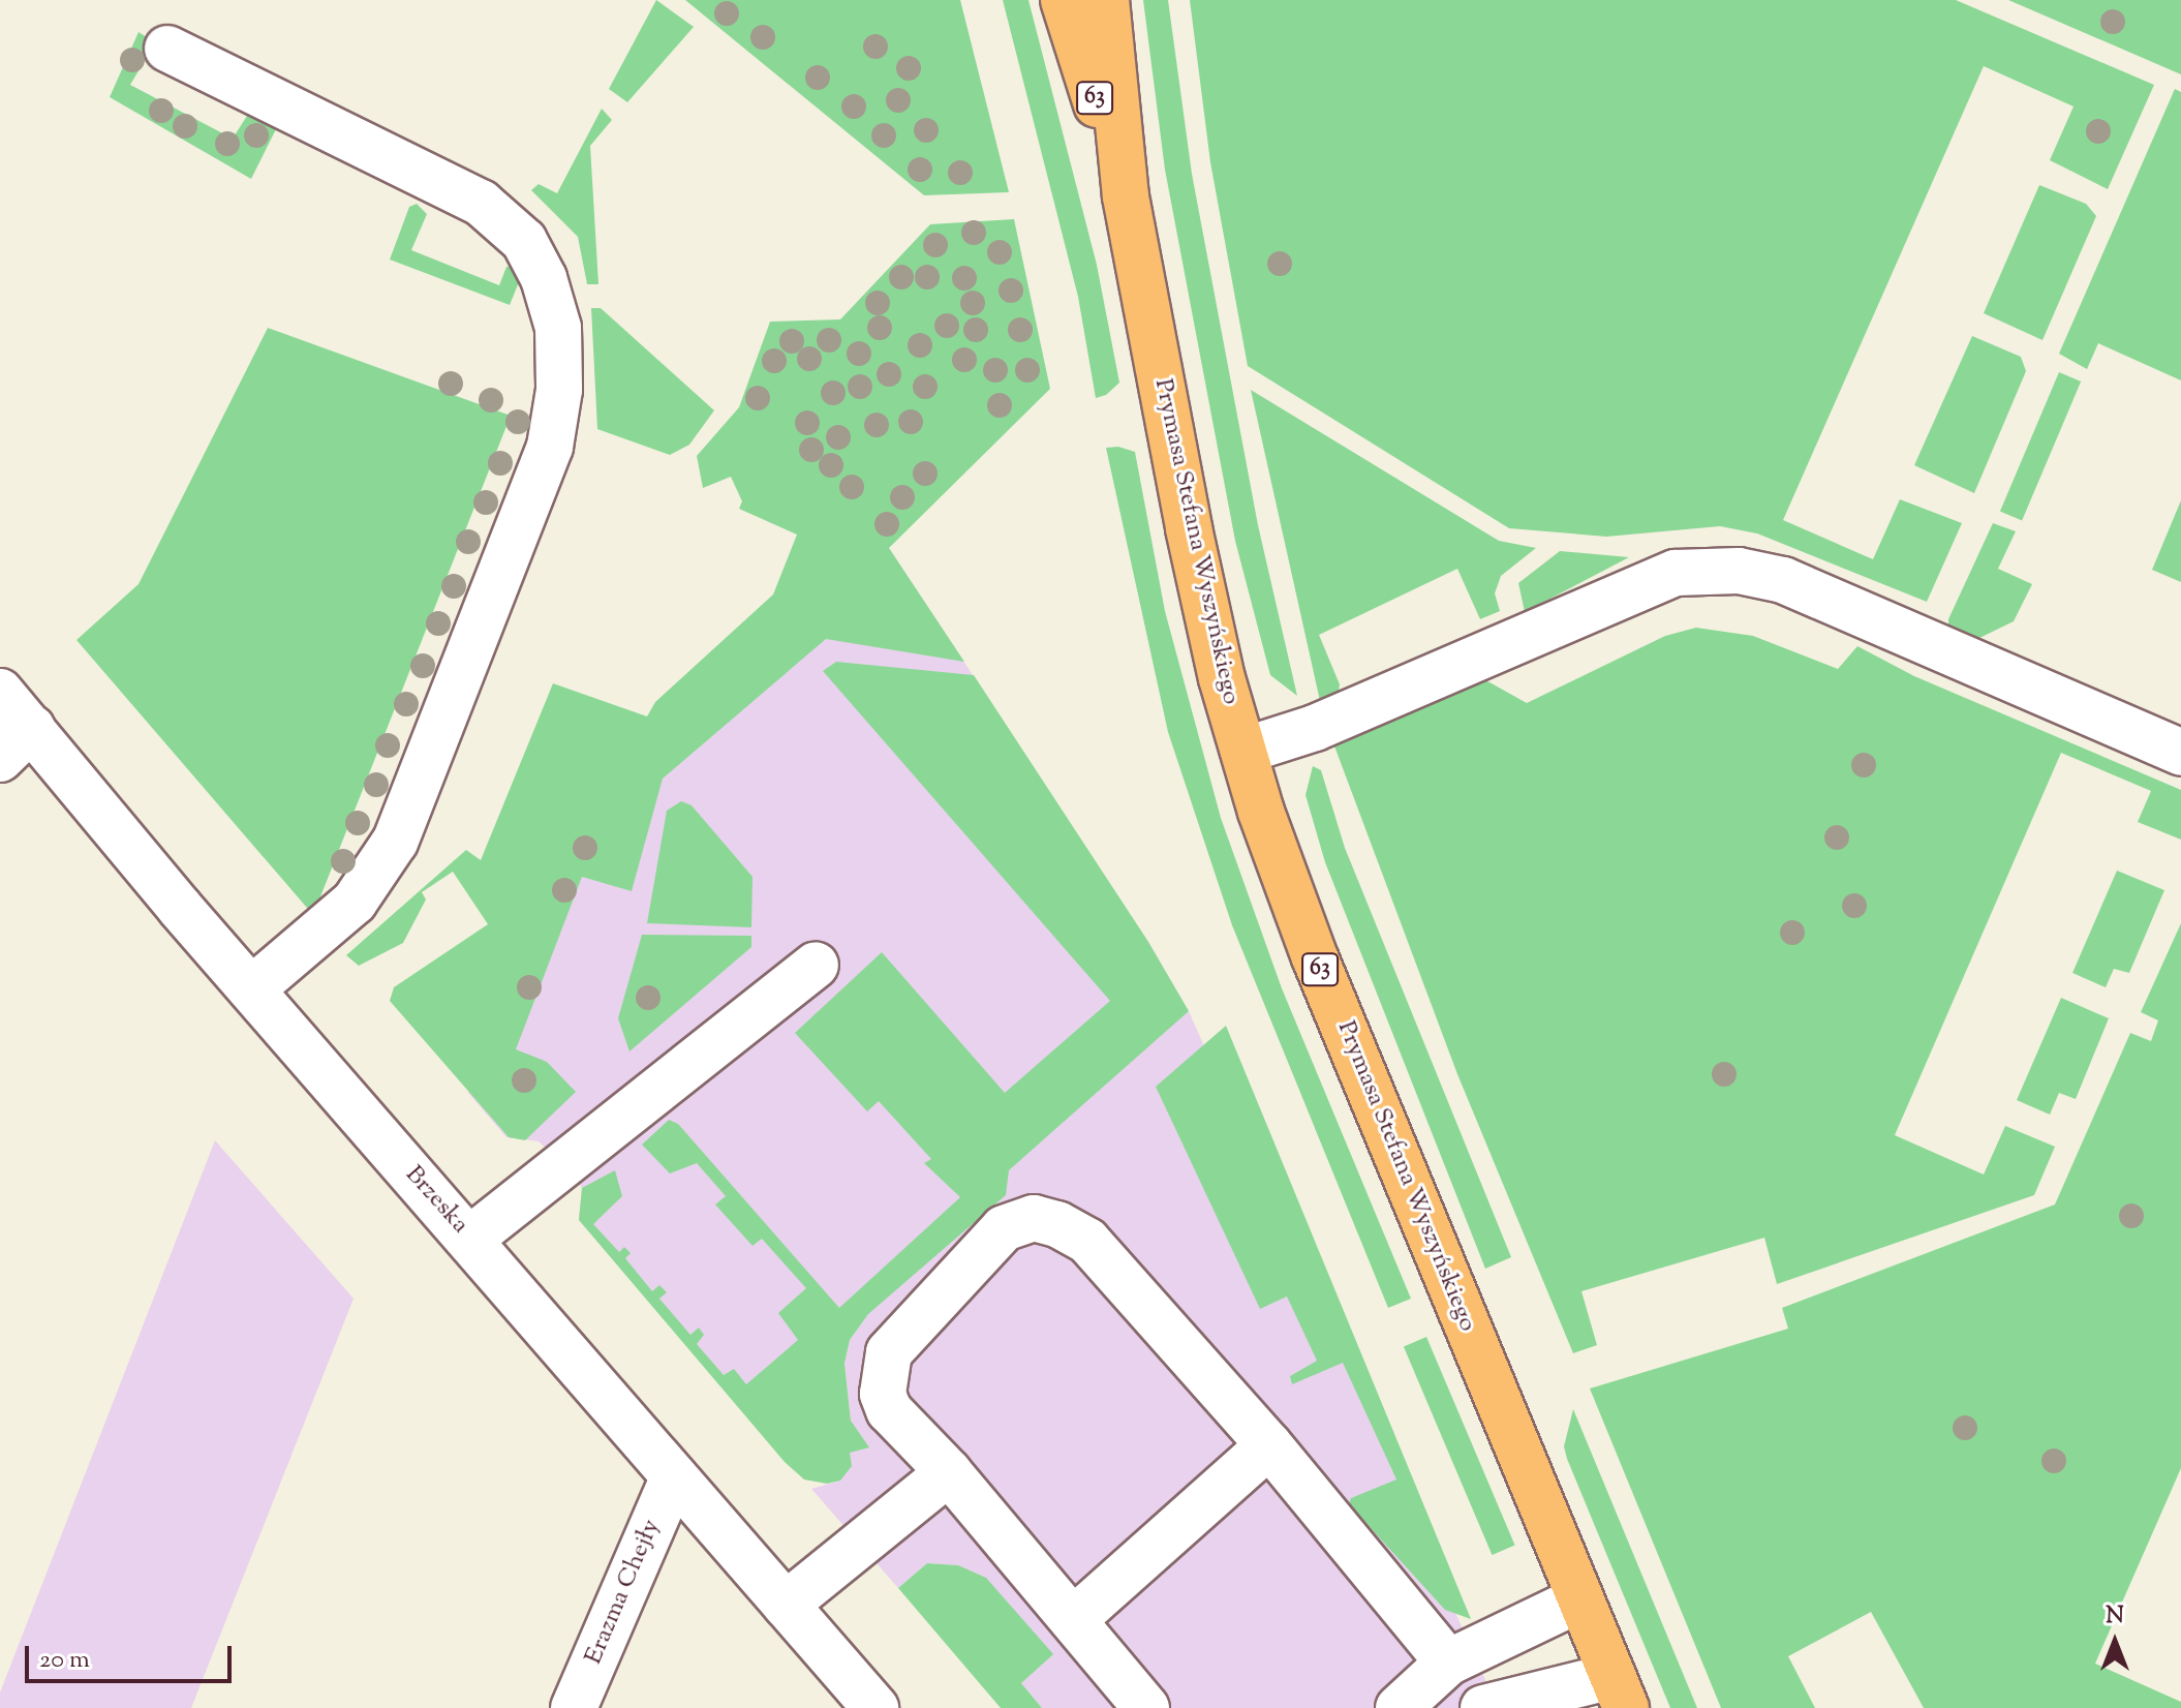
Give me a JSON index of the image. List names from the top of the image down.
{
  "streets": {
    "main road": ["63", "Prymasa Stefana Wyszyńskiego"],
    "street": ["Brzeska", "Erazma Chejły"]
  },
  "crossings": [
    ["Brzeska", "Erazma Chejły"]
  ],
  "scale_bar": "20 m",
  "north": "top"
}
